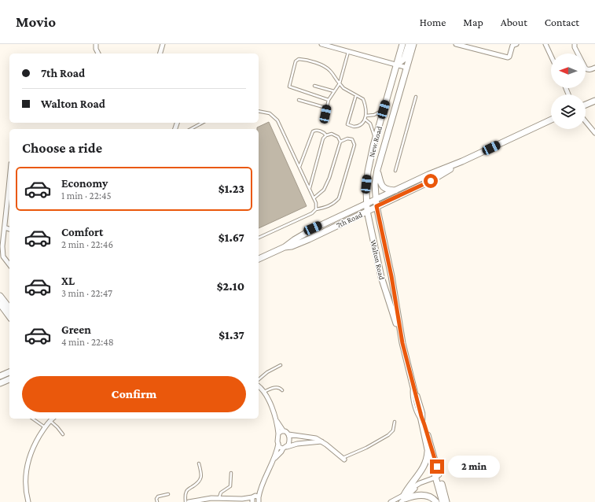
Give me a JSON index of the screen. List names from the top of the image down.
{
  "streets": {
    "main road": ["New Road", "7th Road", "Walton Road"]
  },
  "crossings": [
    ["New Road", "7th Road"],
    ["New Road", "Walton Road"],
    ["7th Road", "Walton Road"]
  ],
  "north": "left",
  "page": {
    "header": "Movio",
    "nav": [
      "Home",
      "Map",
      "About",
      "Contact"
    ],
    "banner": ["7th Road", "Walton Road"],
    "heading": "Choose a ride",
    "list": [
      {
        "name": "Economy",
        "note": "1 min · 22:45",
        "value": "$1.23"
      },
      {
        "name": "Comfort",
        "note": "2 min · 22:46",
        "value": "$1.67"
      },
      {
        "name": "XL",
        "note": "3 min · 22:47",
        "value": "$2.10"
      },
      {
        "name": "Green",
        "note": "4 min · 22:48",
        "value": "$1.37"
      }
    ],
    "buttons": "Confirm",
    "bubble": "2 min"
  }
}
